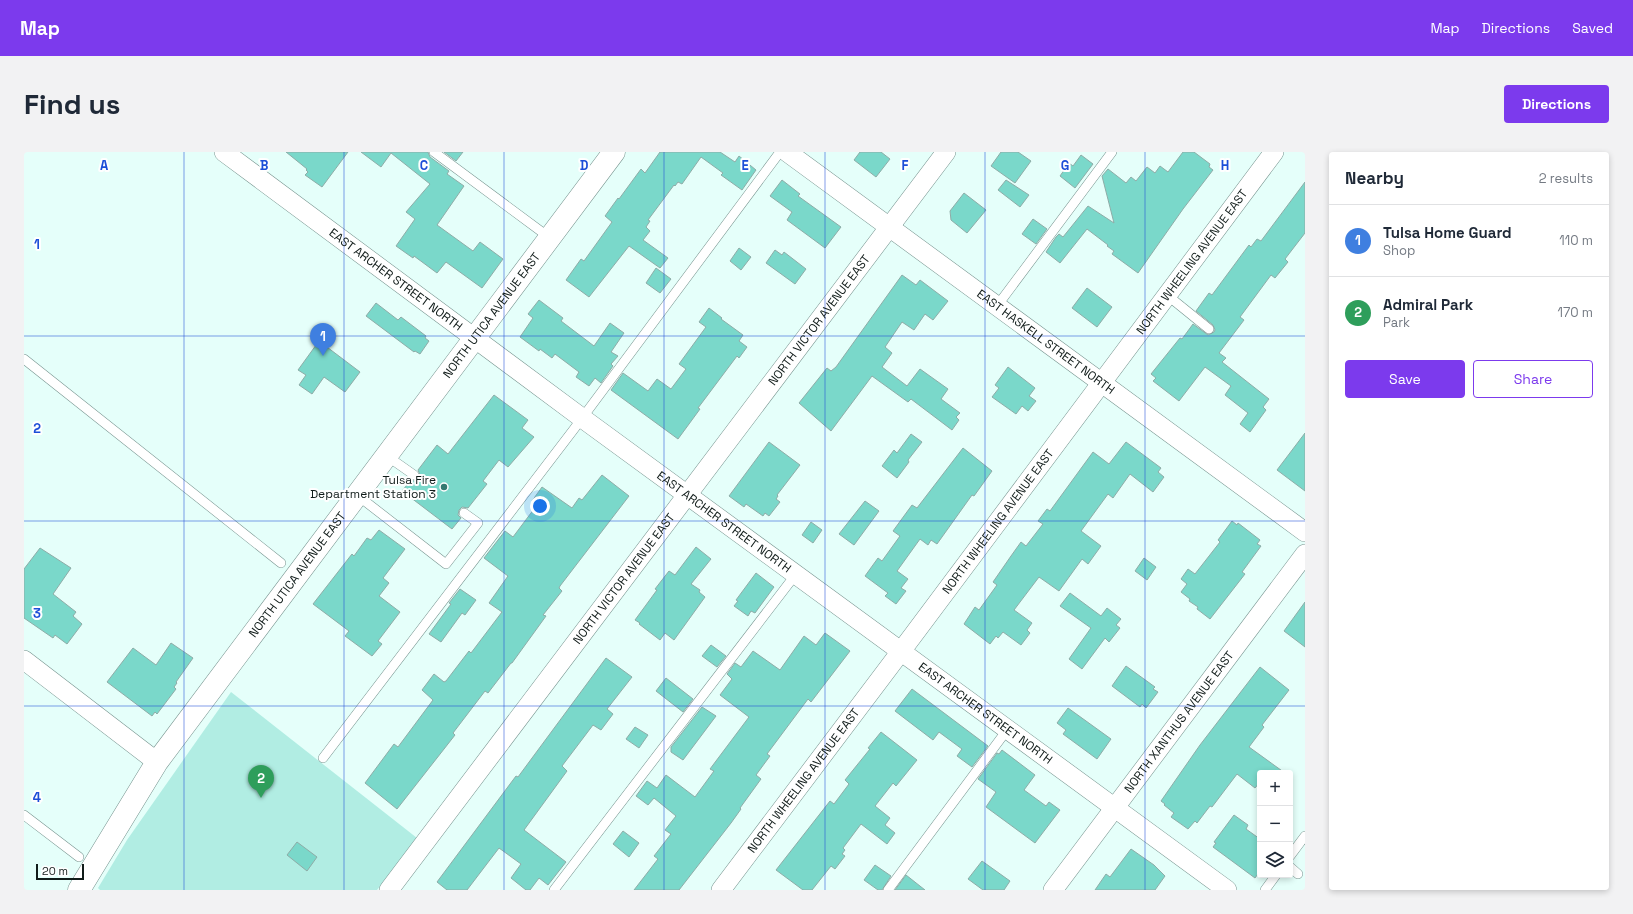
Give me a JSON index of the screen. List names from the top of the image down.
{
  "streets": {
    "main road": ["NORTH UTICA AVENUE EAST"],
    "street": [
      "NORTH WHEELING AVENUE EAST",
      "EAST ARCHER STREET NORTH",
      "NORTH VICTOR AVENUE EAST",
      "EAST HASKELL STREET NORTH",
      "NORTH XANTHUS AVENUE EAST"
    ]
  },
  "crossings": [
    ["NORTH WHEELING AVENUE EAST", "EAST ARCHER STREET NORTH"],
    ["NORTH WHEELING AVENUE EAST", "EAST HASKELL STREET NORTH"],
    ["EAST ARCHER STREET NORTH", "NORTH UTICA AVENUE EAST"],
    ["EAST ARCHER STREET NORTH", "NORTH VICTOR AVENUE EAST"],
    ["EAST ARCHER STREET NORTH", "NORTH XANTHUS AVENUE EAST"],
    ["NORTH VICTOR AVENUE EAST", "EAST HASKELL STREET NORTH"]
  ],
  "places": ["Tulsa Fire Department Station 3"],
  "scale_bar": "20 m",
  "page": {
    "header": "Map",
    "nav": ["Map", "Directions", "Saved"],
    "buttons": [
      "Directions",
      ["Save", "Share"]
    ],
    "title": "Find us",
    "heading": ["Nearby", "2 results"],
    "list": [
      {
        "mark": "1",
        "name": "Tulsa Home Guard",
        "note": "Shop",
        "value": "110 m"
      },
      {
        "mark": "2",
        "name": "Admiral Park",
        "note": "Park",
        "value": "170 m"
      }
    ],
    "pins": ["1", "2"],
    "map_buttons": ["+", "−"],
    "scale": "20 m"
  },
  "grid": {
    "columns": [
      "A",
      "B",
      "C",
      "D",
      "E",
      "F",
      "G",
      "H"
    ],
    "rows": [
      "1",
      "2",
      "3",
      "4"
    ]
  }
}
